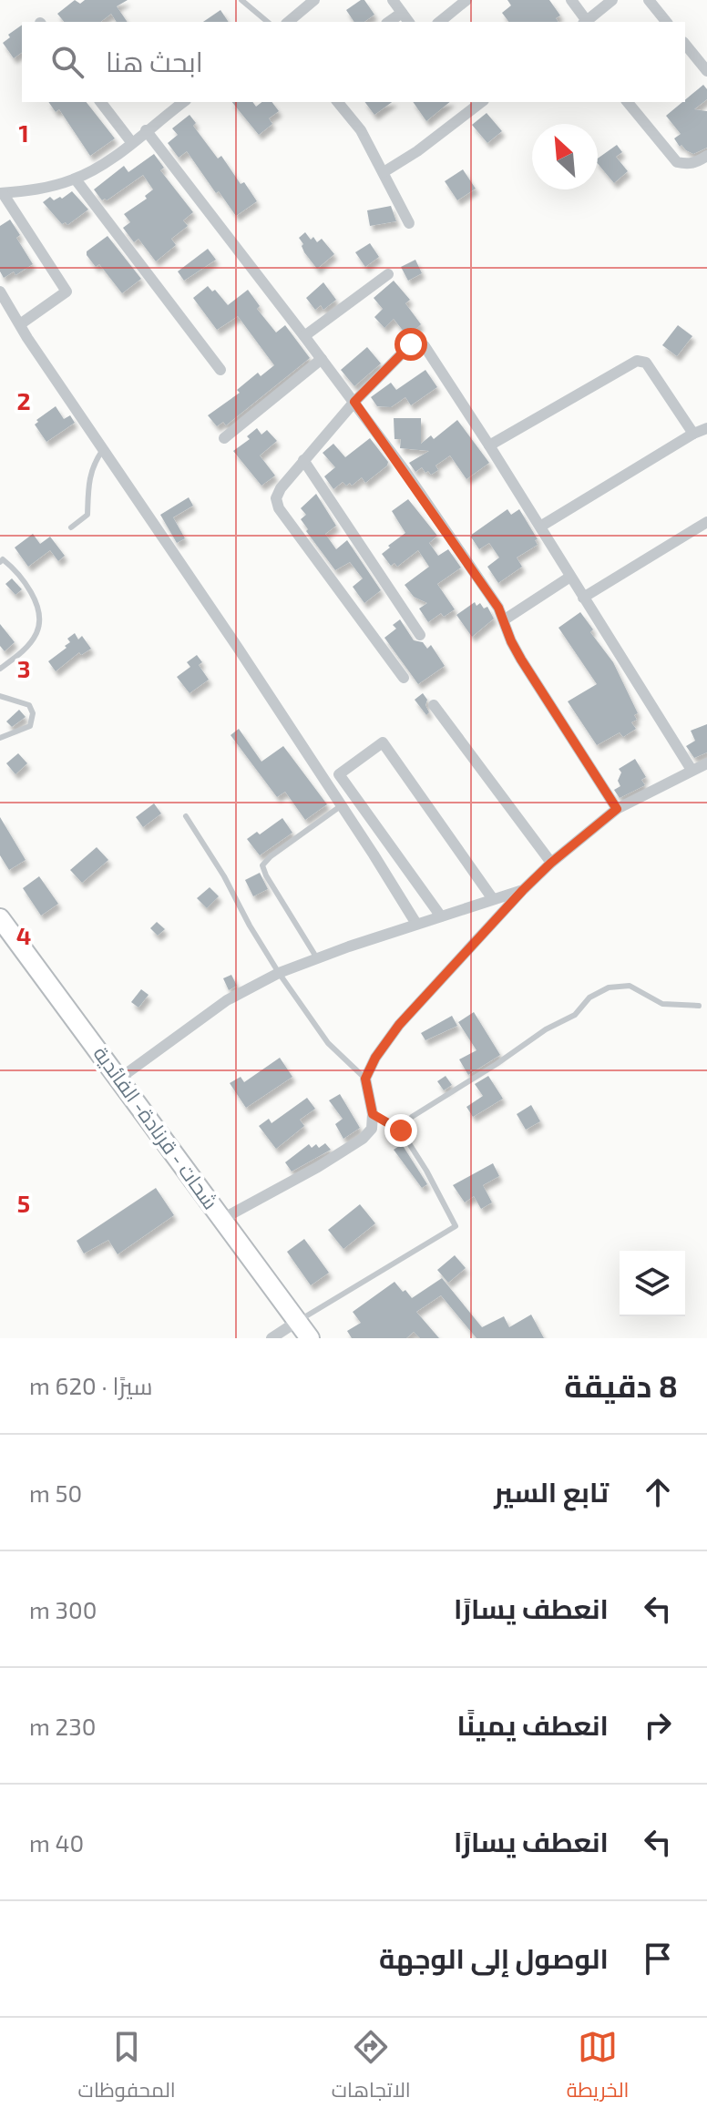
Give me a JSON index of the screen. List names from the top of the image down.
{
  "streets": {
    "main road": ["شحات - قرنادة- الفائدية"]
  },
  "north": "top left",
  "page": {
    "search": "ابحث هنا",
    "heading": ["8 دقيقة", "سيرًا · 620 m"],
    "list": [
      ["تابع السير", "50 m"],
      ["انعطف يسارًا", "300 m"],
      ["انعطف يمينًا", "230 m"],
      ["انعطف يسارًا", "40 m"],
      "الوصول إلى الوجهة"
    ],
    "nav": ["الخريطة", "الاتجاهات", "المحفوظات"]
  },
  "grid": {
    "rows": [
      "1",
      "2",
      "3",
      "4",
      "5"
    ]
  }
}
